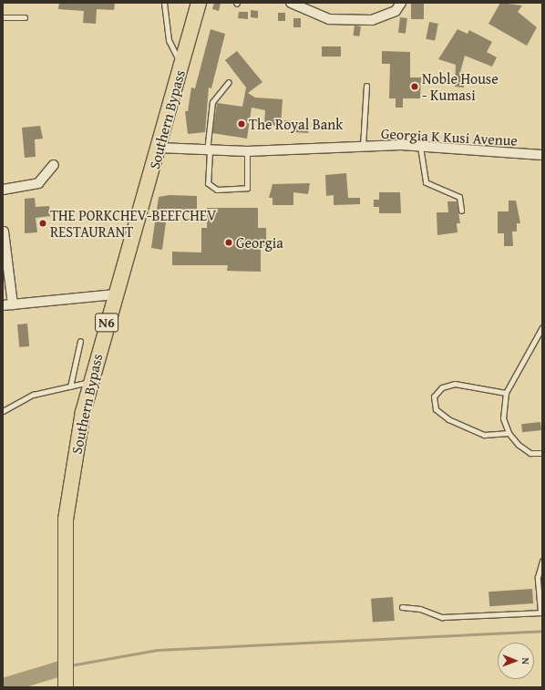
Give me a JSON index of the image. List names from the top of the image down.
{
  "streets": {
    "highway": ["Southern Bypass", "N6"],
    "street": ["Georgia K Kusi Avenue"]
  },
  "crossings": [
    ["Southern Bypass", "Georgia K Kusi Avenue"]
  ],
  "places": [
    "Noble House - Kumasi",
    "The Royal Bank",
    "THE PORKCHEV-BEEFCHEV RESTAURANT",
    "Georgia"
  ],
  "north": "right"
}
